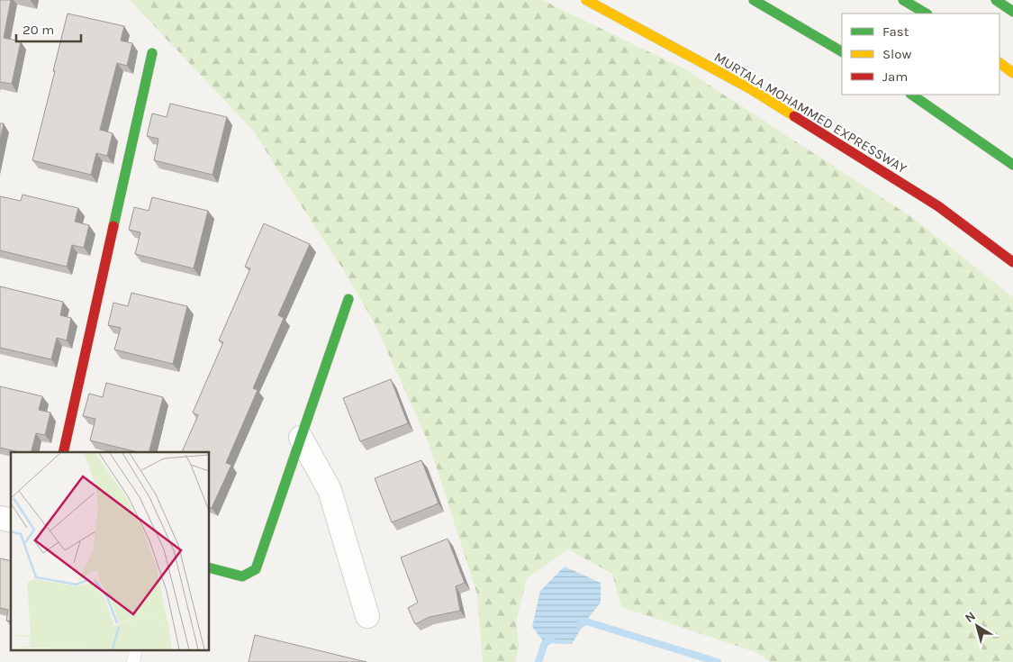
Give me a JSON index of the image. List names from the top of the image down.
{
  "streets": {
    "main road": ["MURTALA MOHAMMED EXPRESSWAY"]
  },
  "legend": ["Fast", "Slow", "Jam"],
  "scale_bar": "20 m",
  "north": "top left"
}
